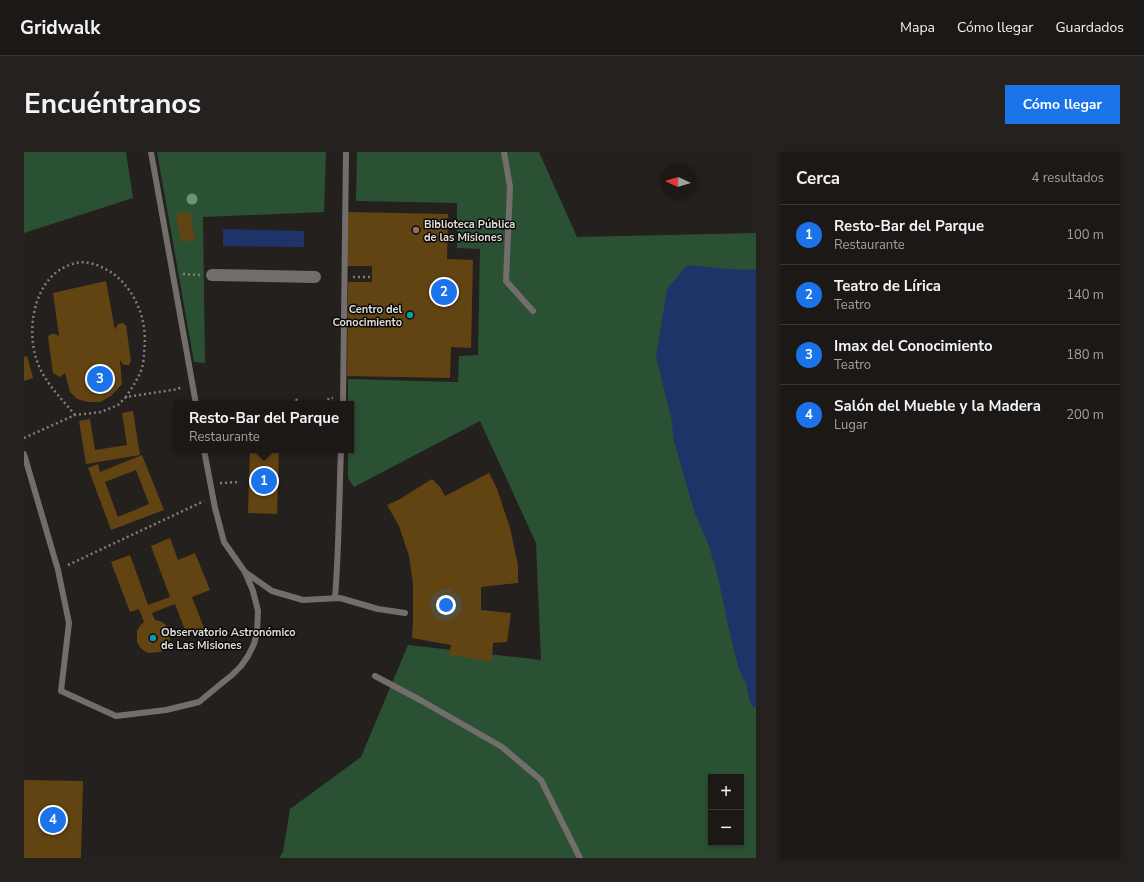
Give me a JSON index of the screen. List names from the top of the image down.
{
  "places": ["Biblioteca Pública de las Misiones", "Centro del Conocimiento", "Observatorio Astronómico de Las Misiones"],
  "north": "left",
  "page": {
    "header": "Gridwalk",
    "nav": ["Mapa", "Cómo llegar", "Guardados"],
    "title": "Encuéntranos",
    "buttons": "Cómo llegar",
    "heading": ["Cerca", "4 resultados"],
    "list": [
      {
        "mark": "1",
        "name": "Resto-Bar del Parque",
        "note": "Restaurante",
        "value": "100 m"
      },
      {
        "mark": "2",
        "name": "Teatro de Lírica",
        "note": "Teatro",
        "value": "140 m"
      },
      {
        "mark": "3",
        "name": "Imax del Conocimiento",
        "note": "Teatro",
        "value": "180 m"
      },
      {
        "mark": "4",
        "name": "Salón del Mueble y la Madera",
        "note": "Lugar",
        "value": "200 m"
      }
    ],
    "pins": [
      "2",
      "3",
      "1",
      "4"
    ],
    "popup": ["Resto-Bar del Parque", "Restaurante"],
    "map_buttons": ["+", "−"]
  }
}
